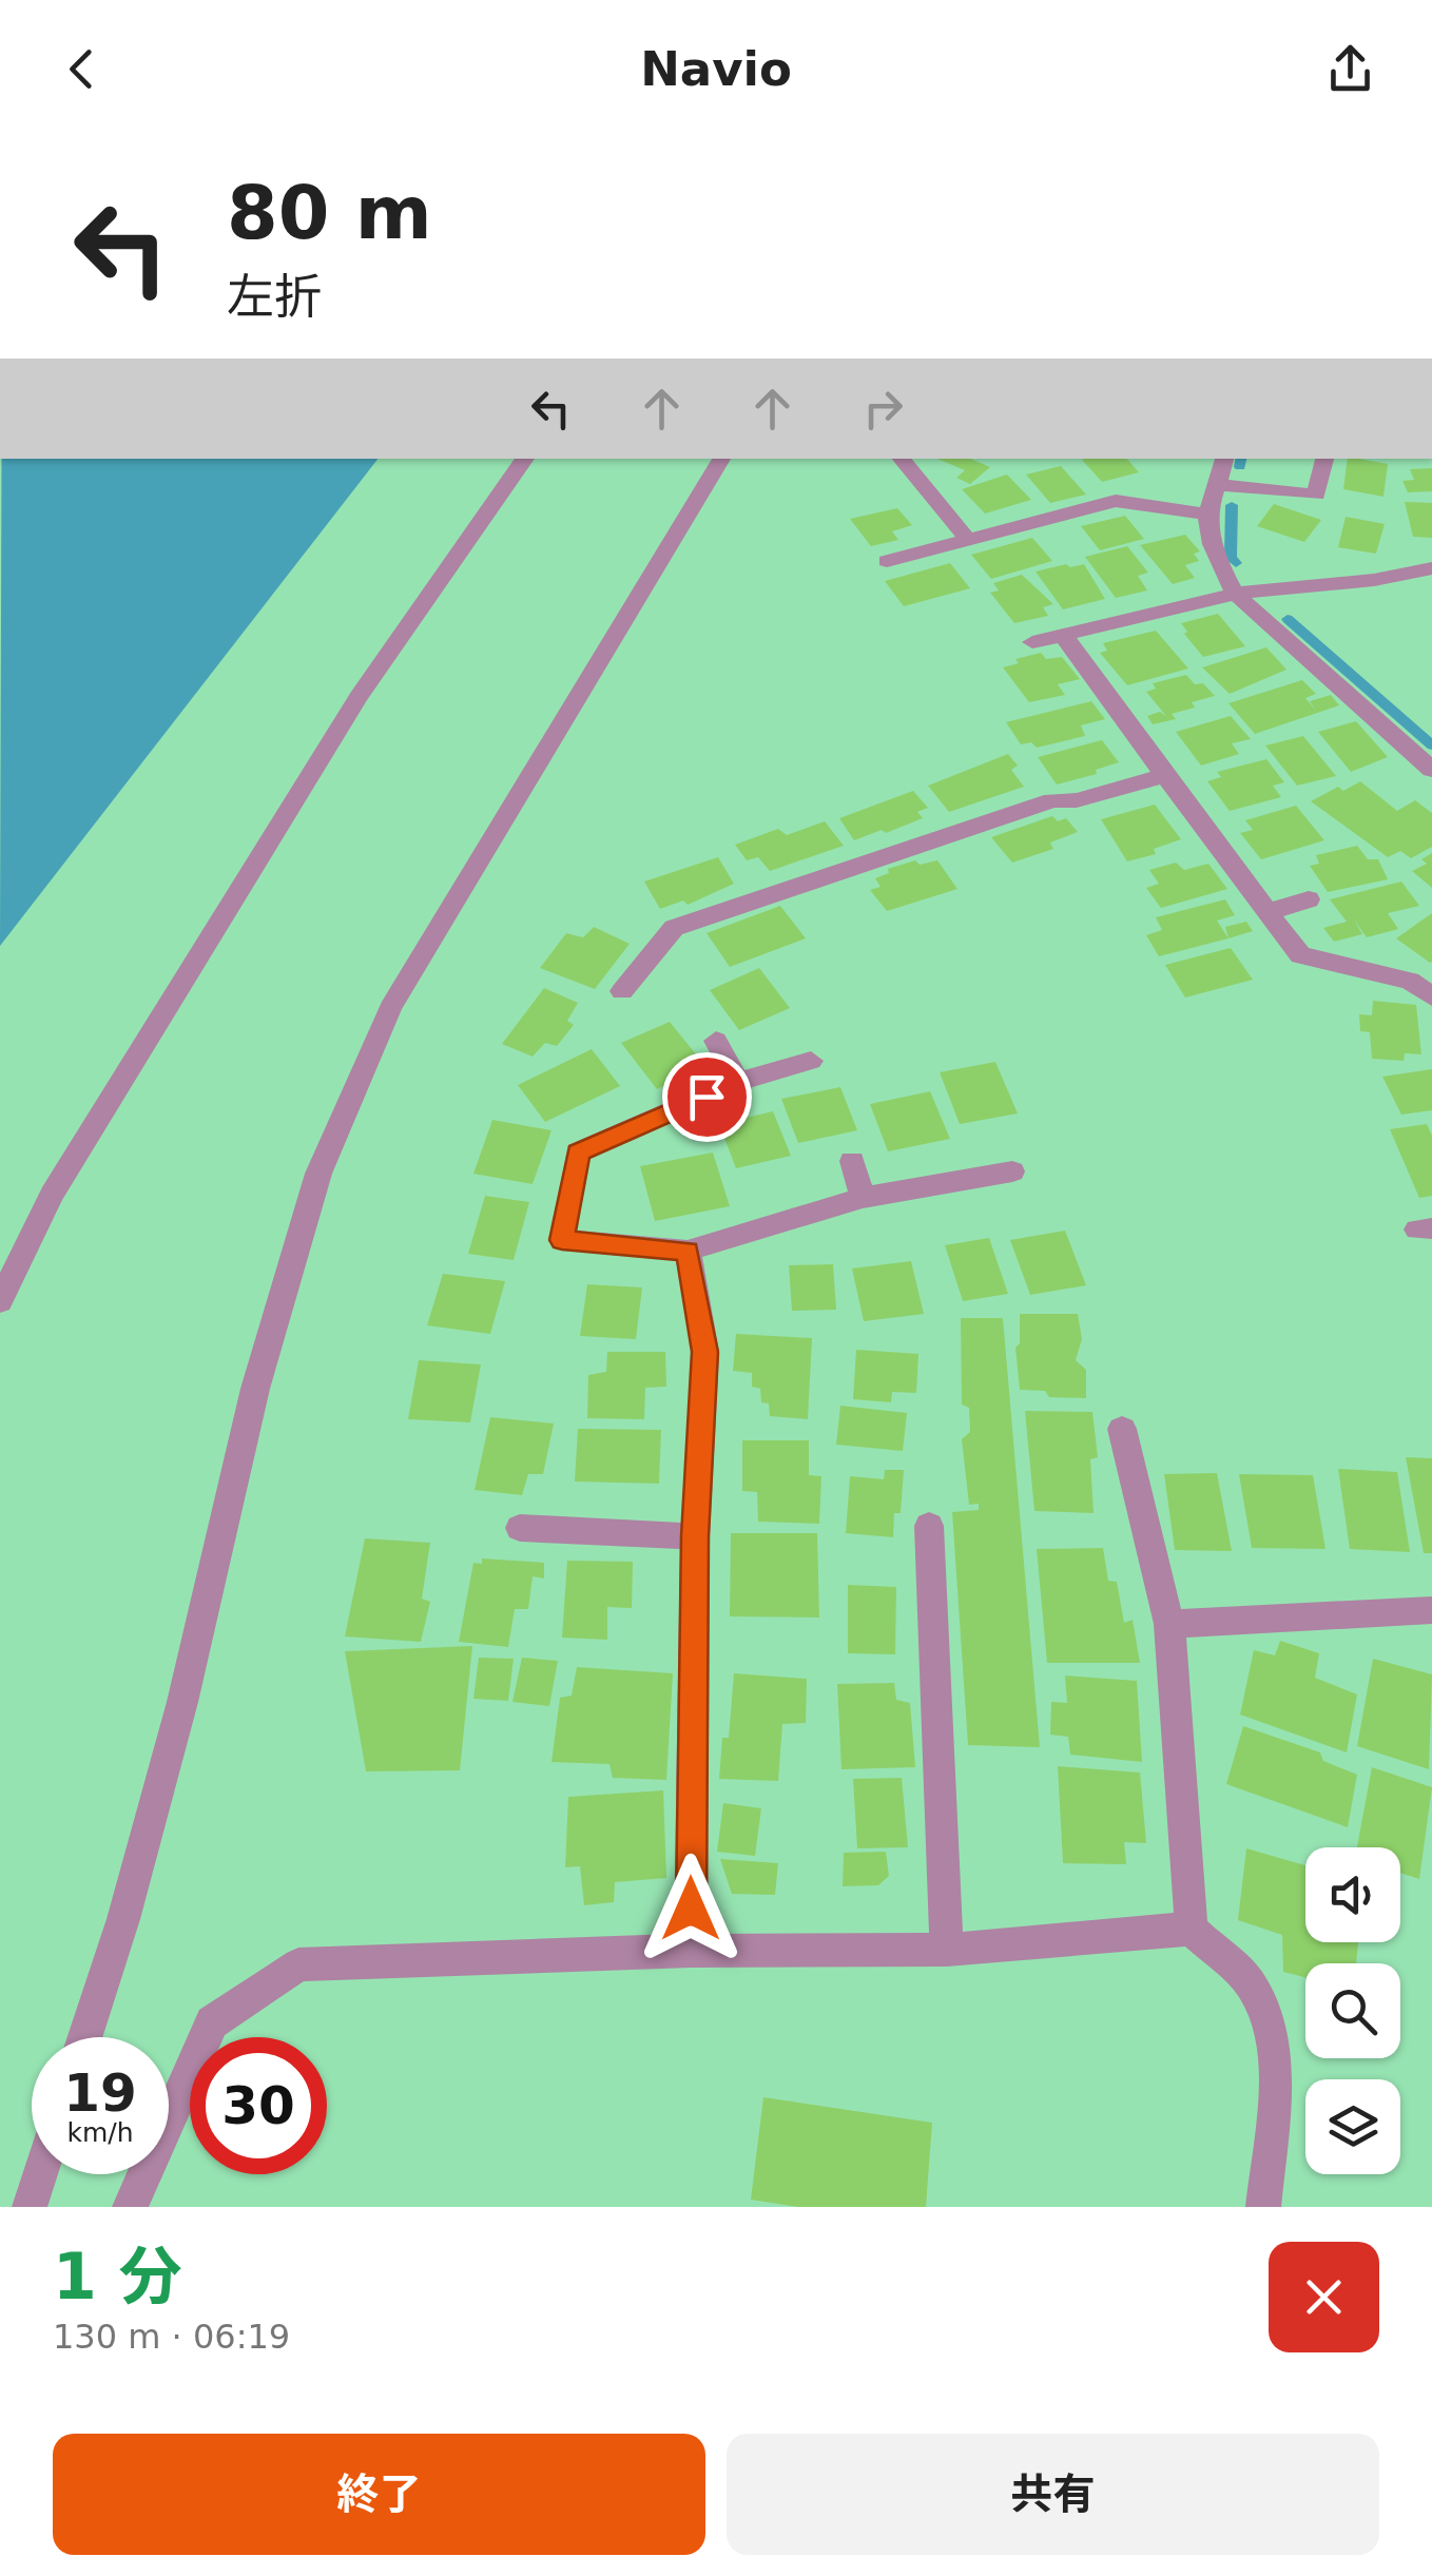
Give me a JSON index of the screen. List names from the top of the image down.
{
  "page": {
    "header": "Navio",
    "turn": ["80 m", "左折"],
    "speed": "19 km/h",
    "limit": "30",
    "heading": ["1 分", "130 m · 06:19"],
    "buttons": ["終了", "共有"]
  }
}
